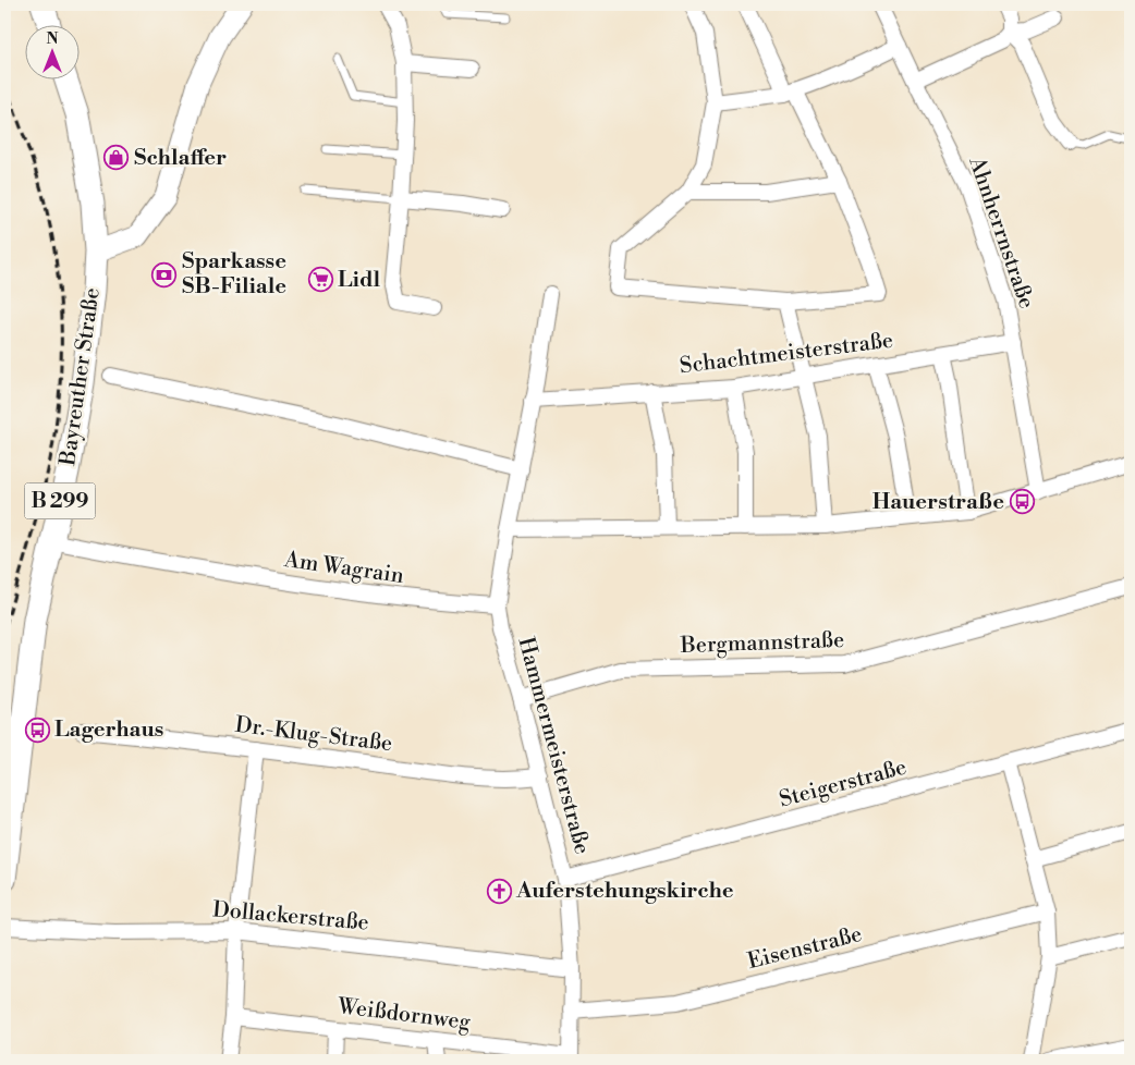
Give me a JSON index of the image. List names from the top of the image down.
{
  "streets": {
    "main road": ["Bayreuther Straße", "B 299"],
    "street": [
      "Ahnherrnstraße",
      "Schachtmeisterstraße",
      "Am Wagrain",
      "Bergmannstraße",
      "Dr.-Klug-Straße",
      "Hammermeisterstraße",
      "Steigerstraße",
      "Dollackerstraße",
      "Eisenstraße",
      "Weißdornweg"
    ]
  },
  "crossings": [
    ["Ahnherrnstraße", "Schachtmeisterstraße"],
    ["Bayreuther Straße", "Am Wagrain"],
    ["Am Wagrain", "Hammermeisterstraße"],
    ["Bergmannstraße", "Hammermeisterstraße"],
    ["Dr.-Klug-Straße", "Hammermeisterstraße"],
    ["Hammermeisterstraße", "Steigerstraße"],
    ["Hammermeisterstraße", "Dollackerstraße"],
    ["Hammermeisterstraße", "Eisenstraße"],
    ["Hammermeisterstraße", "Weißdornweg"]
  ],
  "places": {
    "shop": ["Schlaffer"],
    "bank": ["Sparkasse SB-Filiale"],
    "supermarket": ["Lidl"],
    "bus stop": ["Hauerstraße", "Lagerhaus"],
    "church": ["Auferstehungskirche"]
  },
  "north": "top"
}
